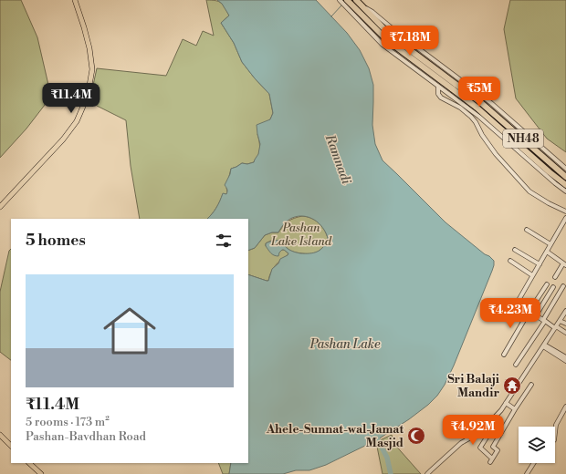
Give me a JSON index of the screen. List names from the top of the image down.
{
  "streets": {
    "highway": ["NH48"]
  },
  "water": ["Ramnadi", "Pashan Lake"],
  "parks": ["Pashan Lake Island"],
  "places": {
    "temple": ["Sri Balaji Mandir"],
    "mosque": ["Ahele-Sunnat-wal-Jamat Masjid"]
  },
  "page": {
    "price": [
      "₹7.18M",
      "₹5M",
      "₹11.4M",
      "₹4.23M",
      "₹4.92M"
    ],
    "heading": "5 homes",
    "list": [
      {
        "name": "₹11.4M",
        "note": "5 rooms · 173 m² · Pashan-Bavdhan Road"
      }
    ]
  }
}
